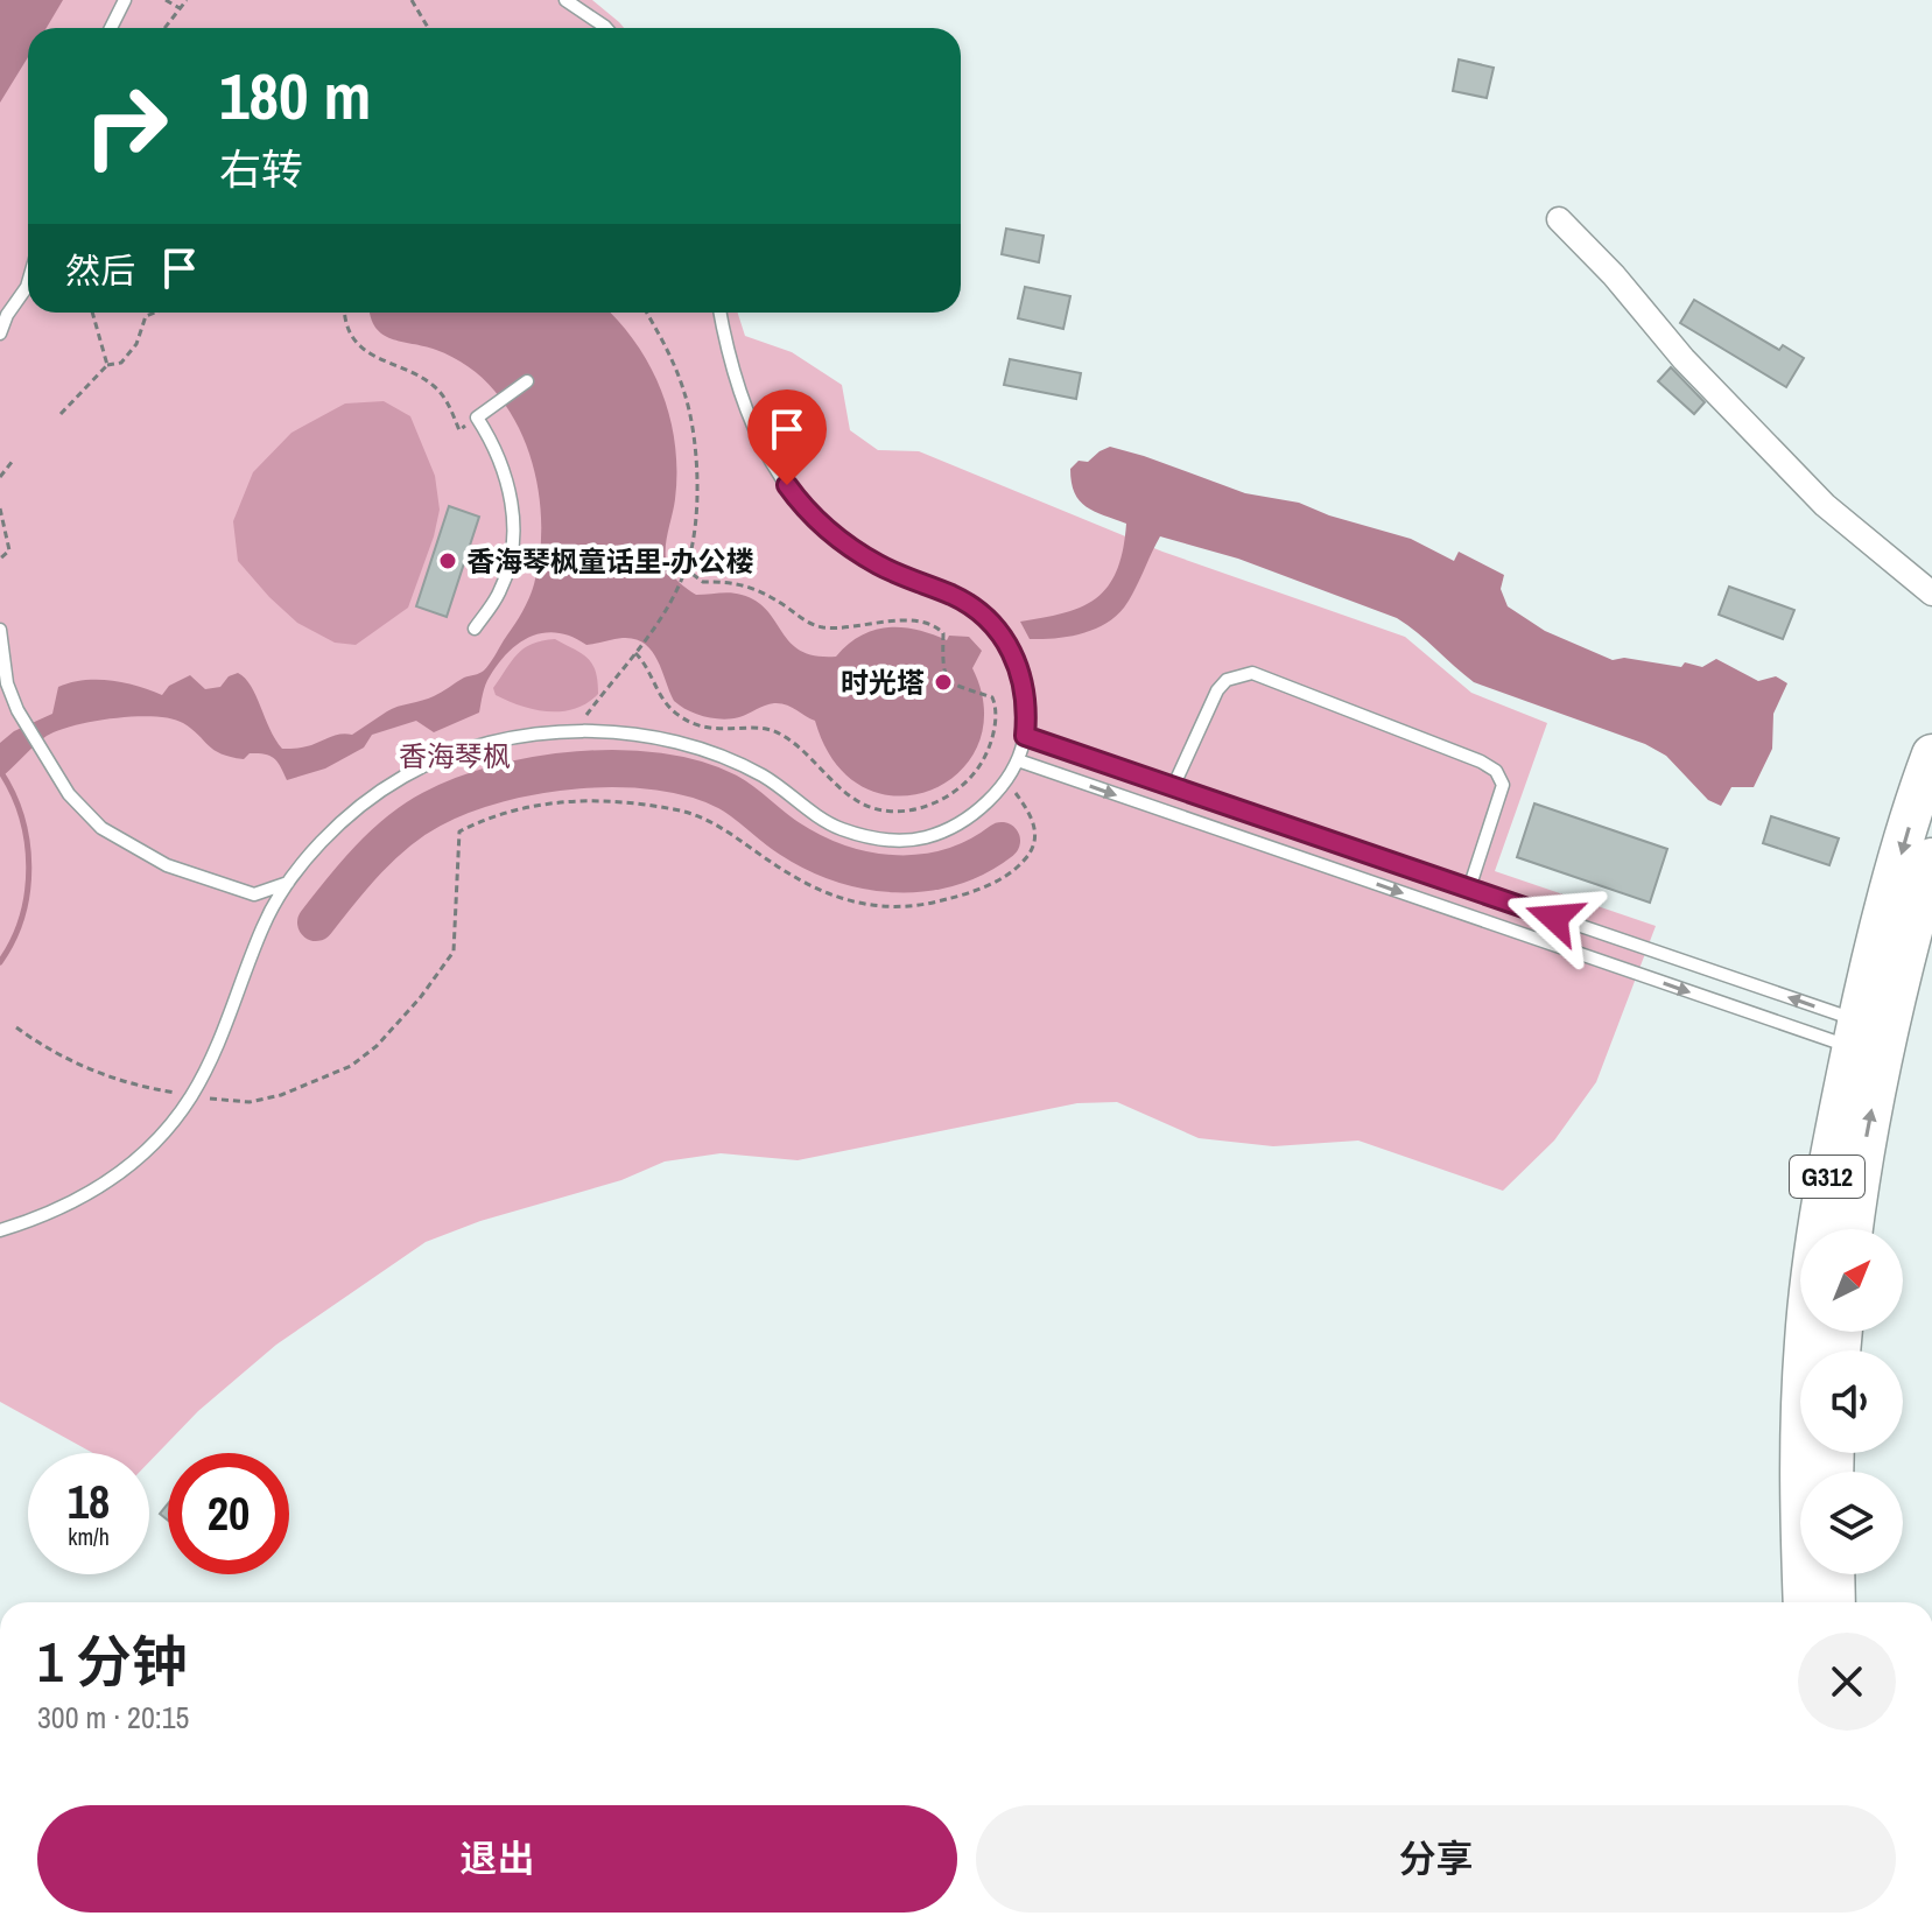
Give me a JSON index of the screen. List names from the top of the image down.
{
  "streets": {
    "highway": ["G312"]
  },
  "parks": ["香海琴枫"],
  "places": ["香海琴枫童话里-办公楼", "时光塔"],
  "north": "top right",
  "page": {
    "turn": ["180 m", "右转"],
    "then": "然后",
    "speed": "18 km/h",
    "limit": "20",
    "heading": ["1 分钟", "300 m · 20:15"],
    "buttons": ["退出", "分享"]
  }
}
